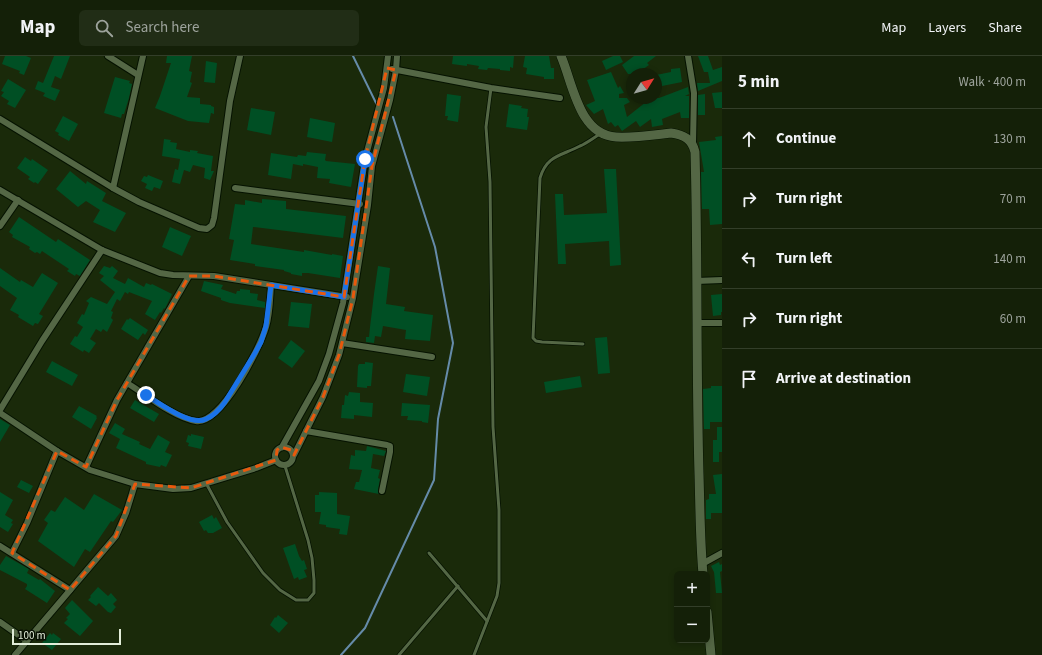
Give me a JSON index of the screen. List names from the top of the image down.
{
  "scale_bar": "100 m",
  "north": "top right",
  "page": {
    "header": "Map",
    "search": "Search here",
    "nav": ["Map", "Layers", "Share"],
    "heading": ["5 min", "Walk · 400 m"],
    "list": [
      ["Continue", "130 m"],
      ["Turn right", "70 m"],
      ["Turn left", "140 m"],
      ["Turn right", "60 m"],
      "Arrive at destination"
    ],
    "map_buttons": ["+", "−"],
    "scale": "100 m"
  }
}
